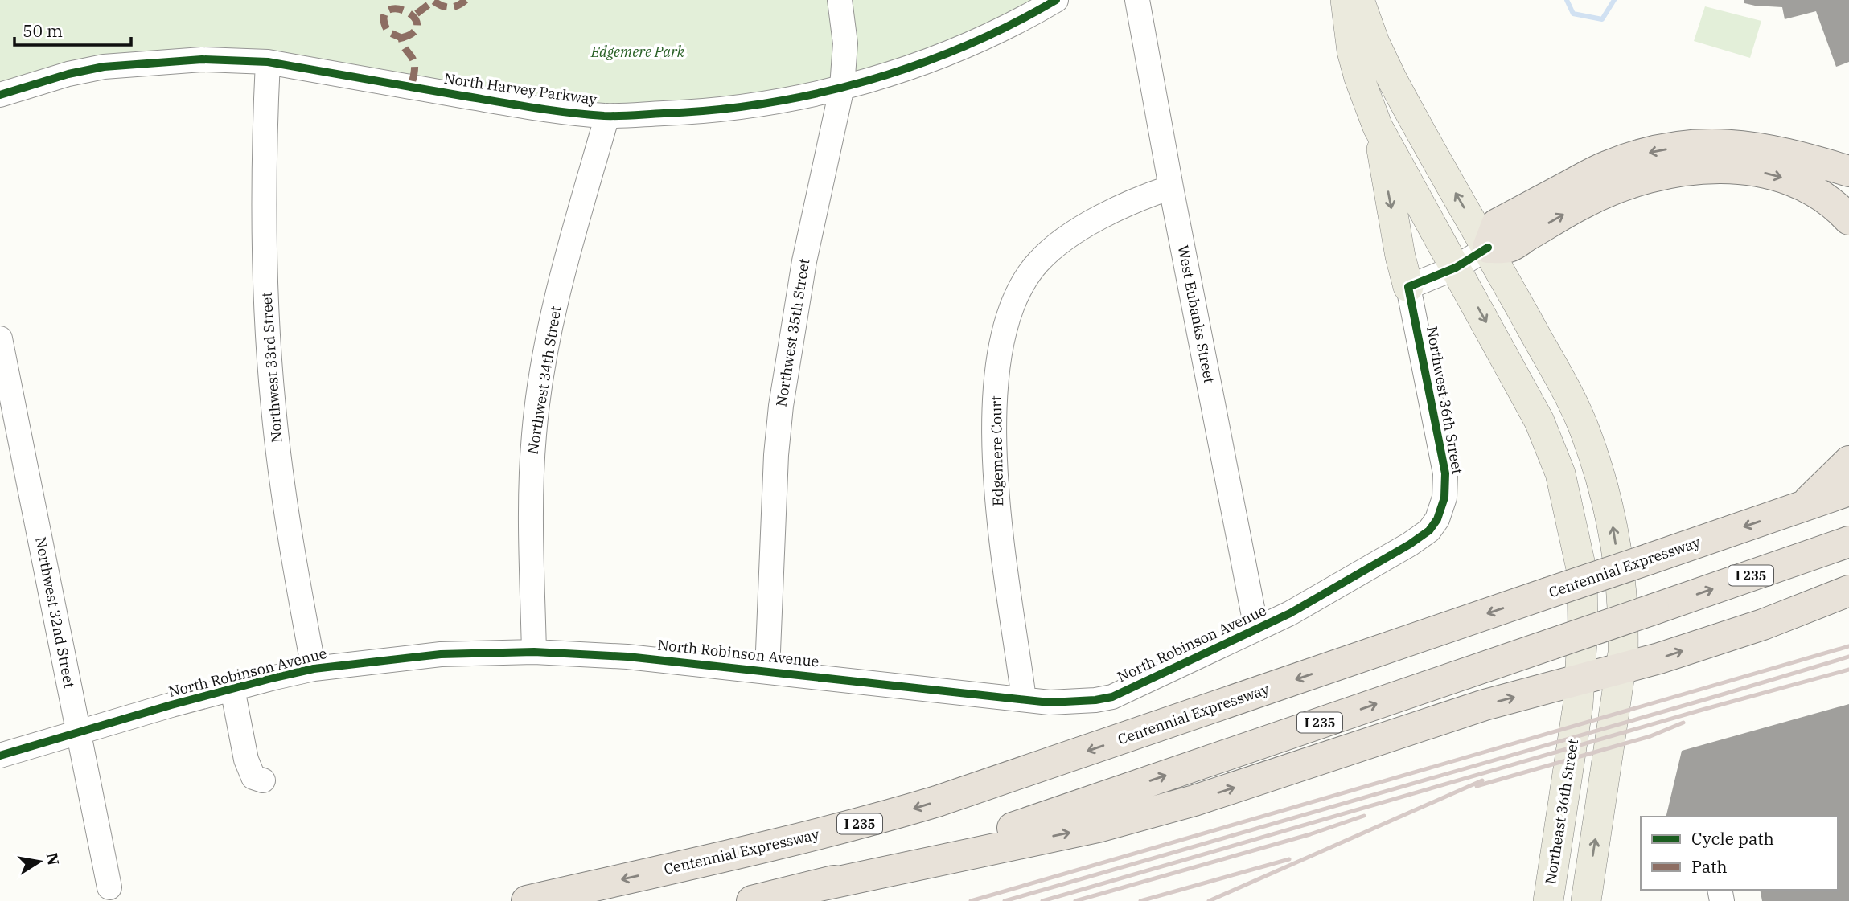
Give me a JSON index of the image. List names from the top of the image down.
{
  "streets": {
    "highway": ["Centennial Expressway", "I 235"],
    "main road": ["Northeast 36th Street"],
    "street": [
      "North Harvey Parkway",
      "West Eubanks Street",
      "Northwest 35th Street",
      "Northwest 33rd Street",
      "Northwest 34th Street",
      "Northwest 36th Street",
      "Edgemere Court",
      "Northwest 32nd Street",
      "North Robinson Avenue"
    ]
  },
  "crossings": [
    ["North Harvey Parkway", "Northwest 35th Street"],
    ["North Harvey Parkway", "Northwest 33rd Street"],
    ["North Harvey Parkway", "Northwest 34th Street"],
    ["West Eubanks Street", "Edgemere Court"],
    ["West Eubanks Street", "North Robinson Avenue"],
    ["Northwest 35th Street", "North Robinson Avenue"],
    ["Northwest 33rd Street", "North Robinson Avenue"],
    ["Northwest 34th Street", "North Robinson Avenue"],
    ["Northwest 36th Street", "North Robinson Avenue"],
    ["Edgemere Court", "North Robinson Avenue"],
    ["Northwest 32nd Street", "North Robinson Avenue"]
  ],
  "parks": ["Edgemere Park"],
  "legend": ["Cycle path", "Path"],
  "scale_bar": "50 m",
  "north": "right"
}
